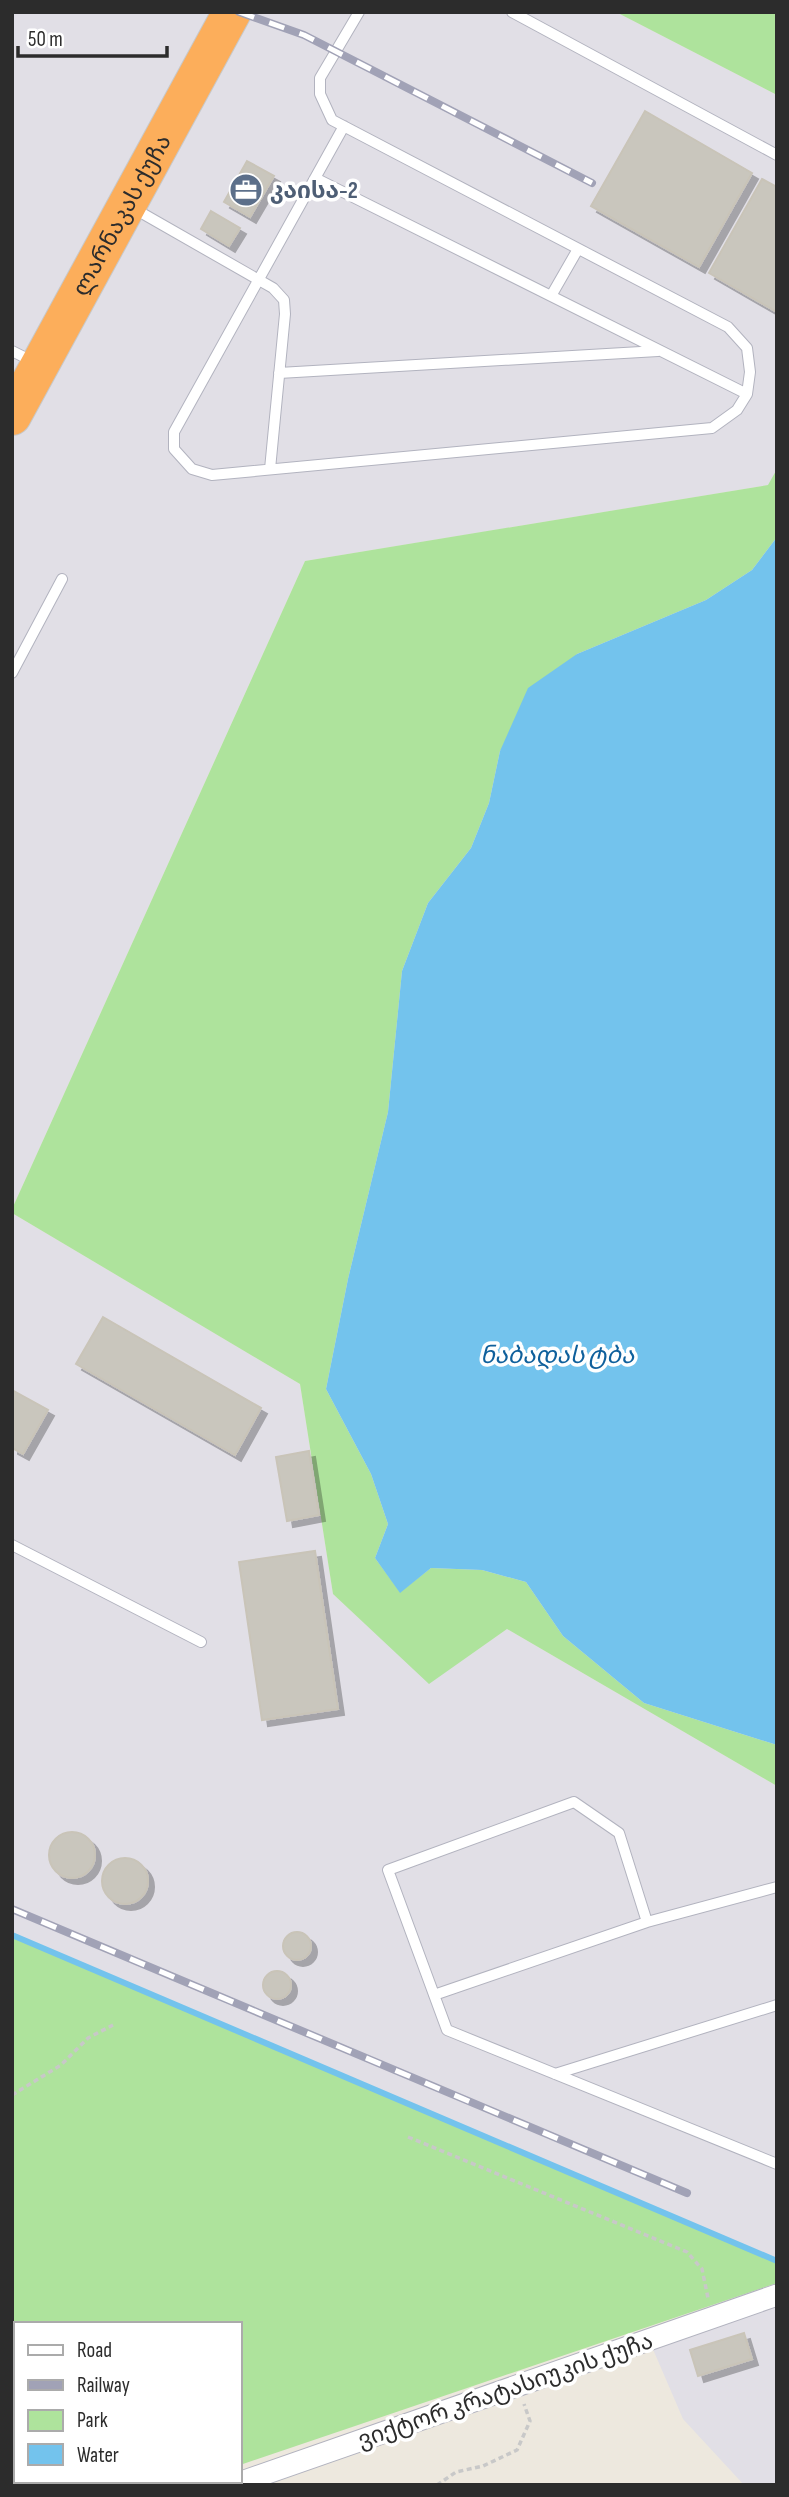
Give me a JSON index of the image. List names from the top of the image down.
{
  "streets": {
    "highway": ["ლარნაკას ქუჩა"],
    "street": ["ვიქტორ კრატასიუკის ქუჩა"]
  },
  "water": ["ნაბადას ტბა"],
  "places": {
    "office": ["კაისა-2"]
  },
  "legend": [
    "Road",
    "Railway",
    "Park",
    "Water"
  ],
  "scale_bar": "50 m"
}
